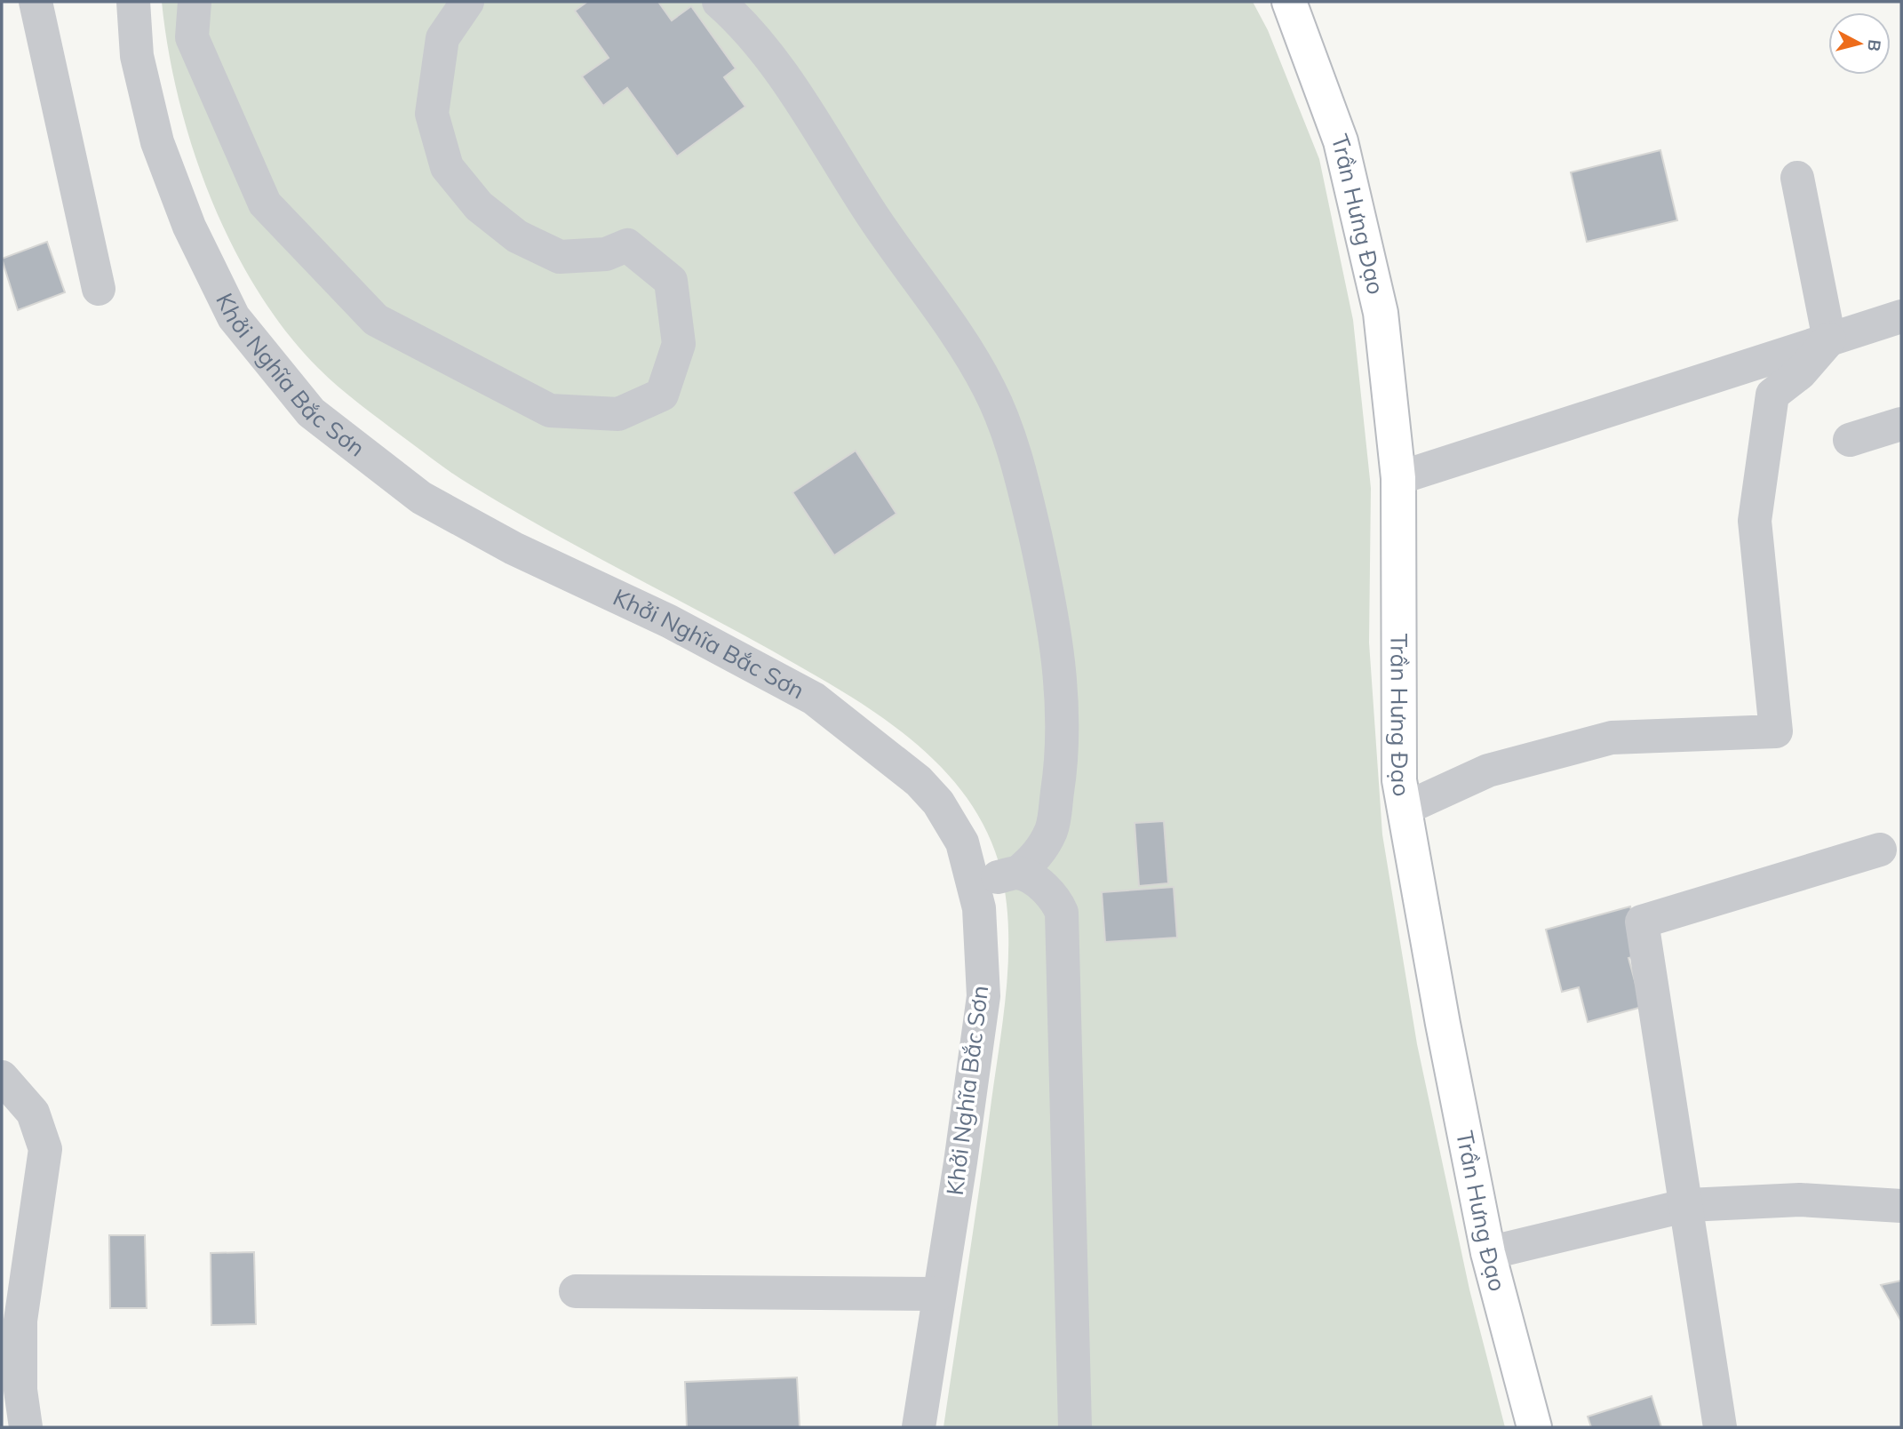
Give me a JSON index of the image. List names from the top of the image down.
{
  "streets": {
    "main road": ["Trần Hưng Đạo"],
    "street": ["Khởi Nghĩa Bắc Sơn"]
  },
  "north": "right"
}
